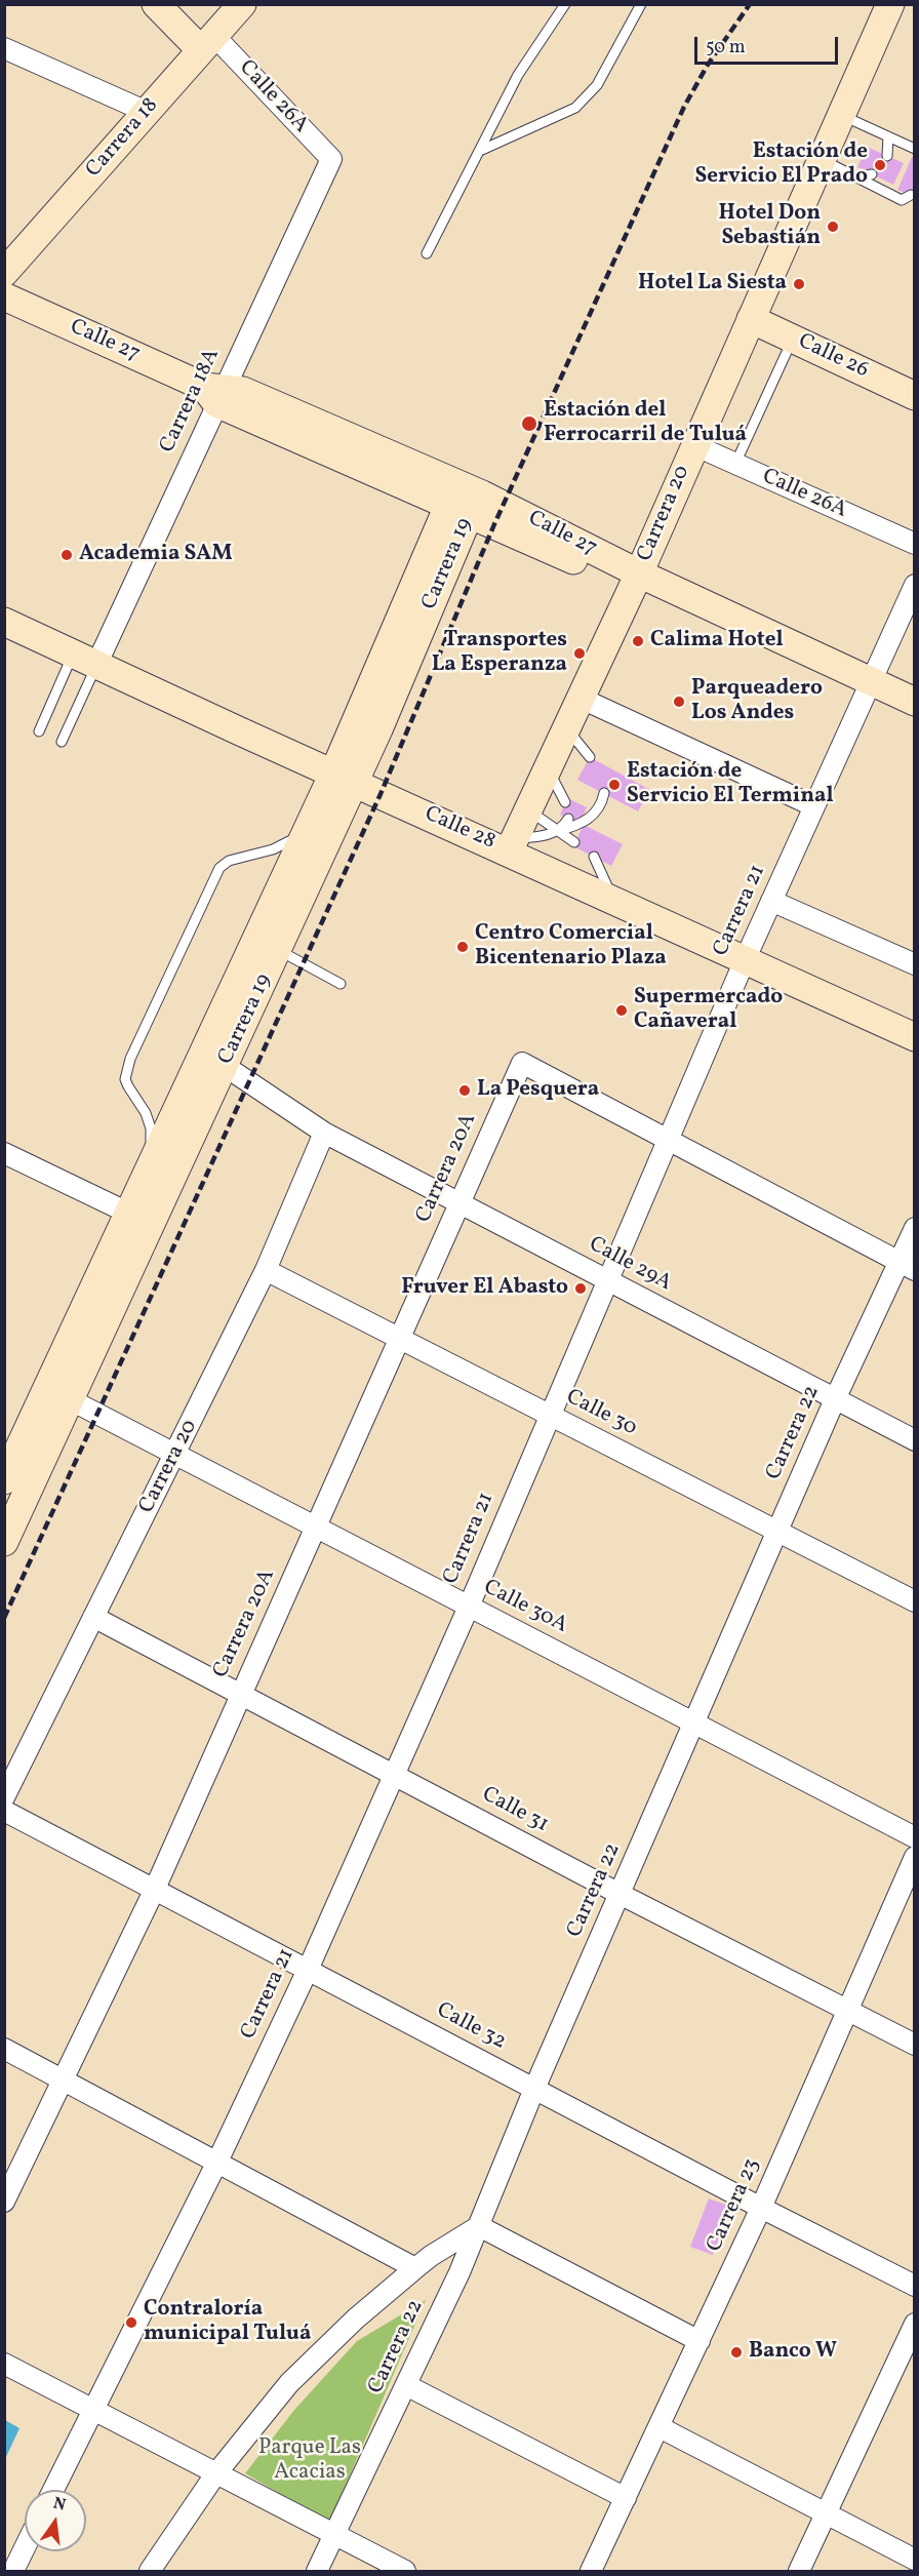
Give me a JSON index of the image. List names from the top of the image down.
{
  "streets": {
    "main road": [
      "Calle 26A",
      "Carrera 18",
      "Calle 27",
      "Calle 26",
      "Carrera 20",
      "Carrera 19",
      "Calle 28"
    ],
    "street": [
      "Carrera 18A",
      "Carrera 21",
      "Carrera 20A",
      "Calle 29A",
      "Calle 30",
      "Carrera 22",
      "Calle 30A",
      "Calle 31",
      "Calle 32",
      "Carrera 23"
    ]
  },
  "crossings": [
    ["Calle 26A", "Carrera 18"],
    ["Calle 26A", "Carrera 18A"],
    ["Calle 26A", "Carrera 20"],
    ["Calle 27", "Carrera 18A"],
    ["Calle 27", "Carrera 20"],
    ["Calle 27", "Carrera 19"],
    ["Calle 27", "Carrera 21"],
    ["Calle 26", "Carrera 20"],
    ["Carrera 18A", "Calle 28"],
    ["Carrera 20", "Calle 28"],
    ["Carrera 20", "Calle 29A"],
    ["Carrera 20", "Calle 30"],
    ["Carrera 20", "Calle 30A"],
    ["Carrera 20", "Calle 31"],
    ["Carrera 19", "Calle 28"],
    ["Carrera 19", "Calle 29A"],
    ["Carrera 19", "Calle 30A"],
    ["Calle 28", "Carrera 21"],
    ["Carrera 21", "Carrera 20A"],
    ["Carrera 21", "Calle 29A"],
    ["Carrera 21", "Calle 30"],
    ["Carrera 21", "Calle 30A"],
    ["Carrera 21", "Calle 31"],
    ["Carrera 21", "Calle 32"],
    ["Carrera 20A", "Calle 29A"],
    ["Carrera 20A", "Calle 30"],
    ["Carrera 20A", "Calle 30A"],
    ["Carrera 20A", "Calle 31"],
    ["Carrera 20A", "Calle 32"],
    ["Calle 29A", "Carrera 22"],
    ["Calle 30", "Carrera 22"],
    ["Carrera 22", "Calle 30A"],
    ["Carrera 22", "Calle 31"],
    ["Carrera 22", "Calle 32"],
    ["Calle 31", "Carrera 23"],
    ["Calle 32", "Carrera 23"]
  ],
  "parks": ["Parque Las Acacias"],
  "places": [
    "Estación de Servicio El Prado",
    "Hotel Don Sebastián",
    "Hotel La Siesta",
    "Estación del Ferrocarril de Tuluá",
    "Academia SAM",
    "Calima Hotel",
    "Transportes La Esperanza",
    "Parqueadero Los Andes",
    "Estación de Servicio El Terminal",
    "Centro Comercial Bicentenario Plaza",
    "Supermercado Cañaveral",
    "La Pesquera",
    "Fruver El Abasto",
    "Contraloría municipal Tuluá",
    "Banco W"
  ],
  "scale_bar": "50 m",
  "north": "top"
}
